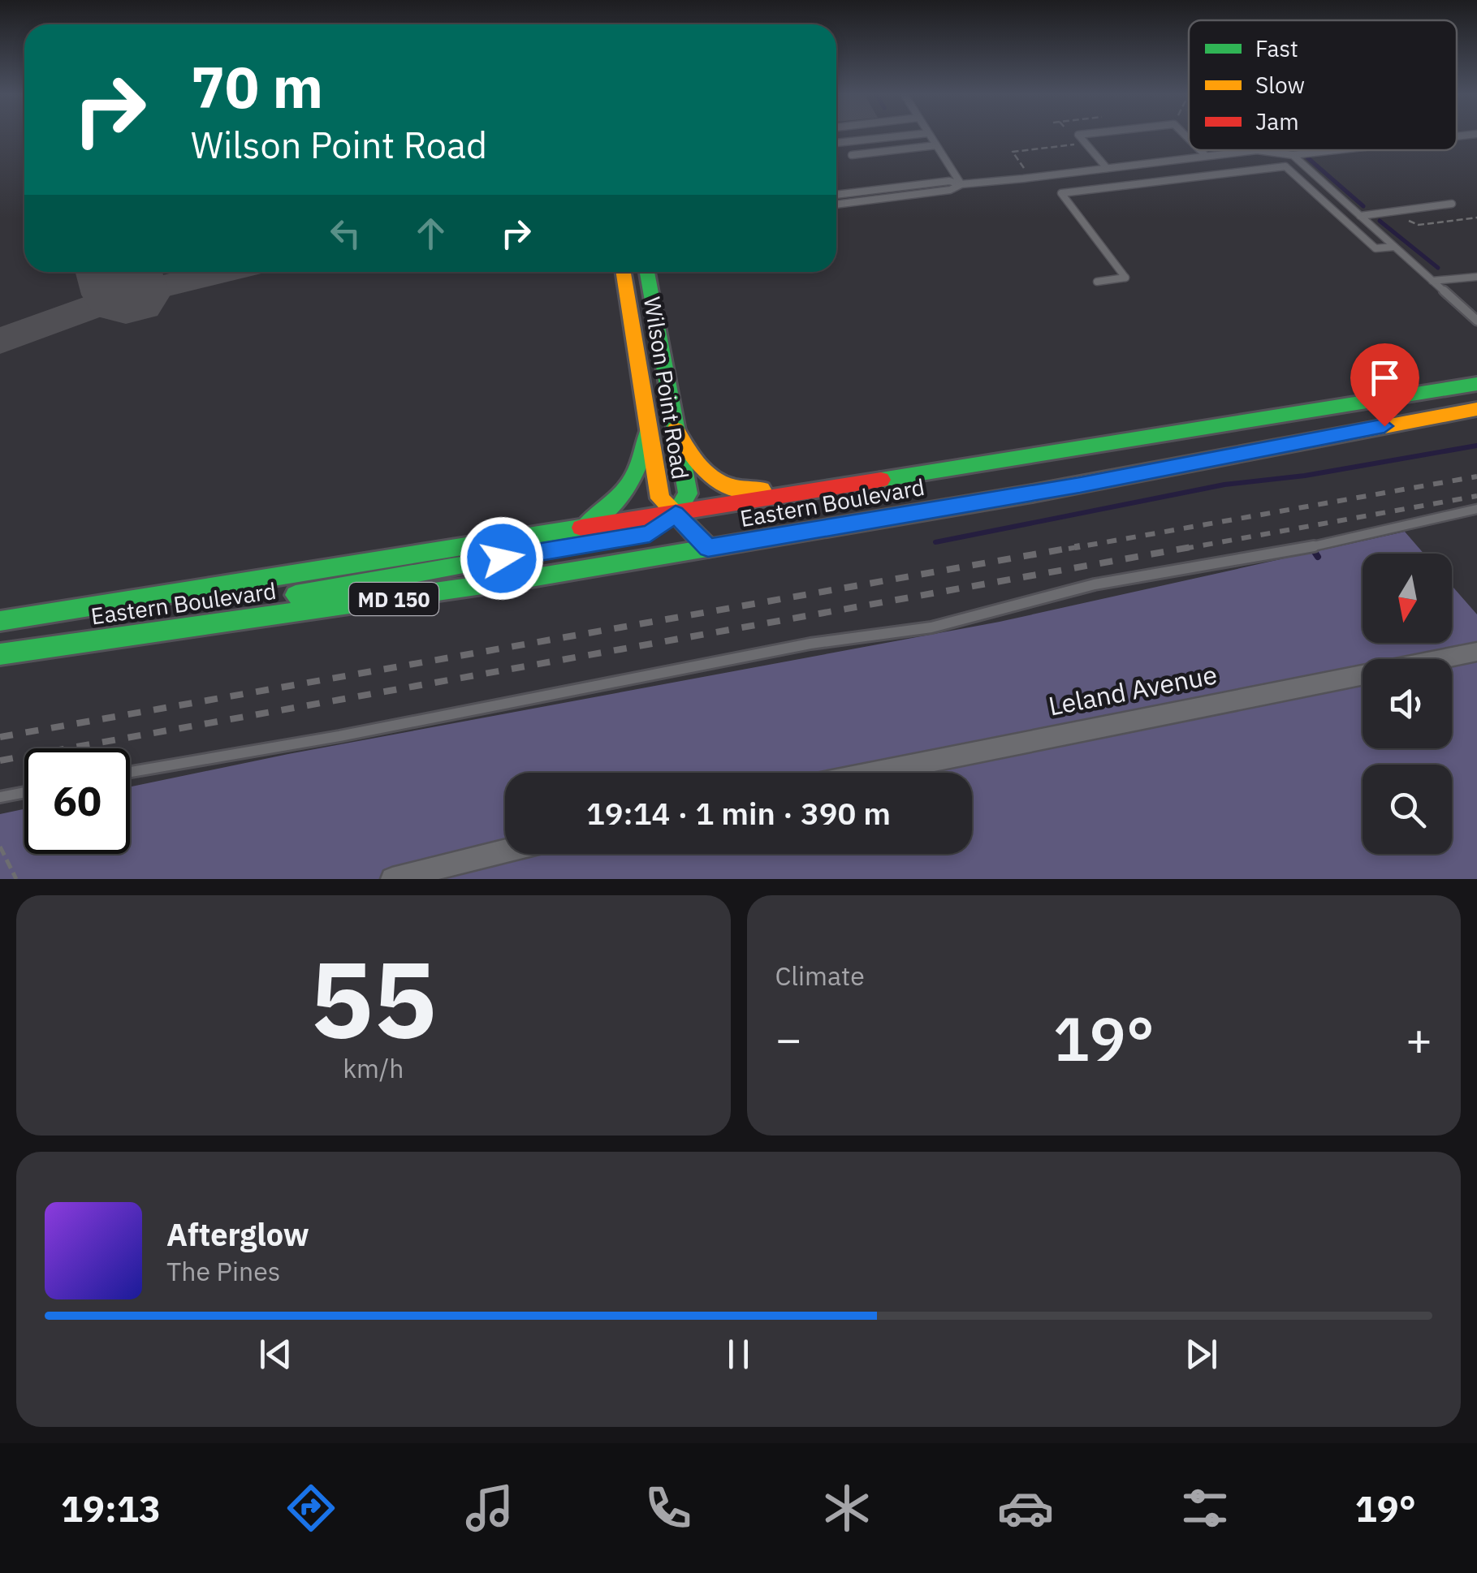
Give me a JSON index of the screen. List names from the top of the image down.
{
  "streets": {
    "main road": ["Wilson Point Road", "Eastern Boulevard", "MD 150"],
    "street": ["Leland Avenue"]
  },
  "crossings": [
    ["Wilson Point Road", "Eastern Boulevard"]
  ],
  "legend": ["Fast", "Slow", "Jam"],
  "north": "bottom",
  "page": {
    "turn": ["70 m", "Wilson Point Road"],
    "limit": "60",
    "trip": "19:14 · 1 min · 390 m",
    "tile": [
      ["55", "km/h"],
      "Climate"
    ],
    "heat": ["−", "19°", "+"],
    "song": ["Afterglow", "The Pines"],
    "tabs": ["19:13", "19°"]
  }
}
